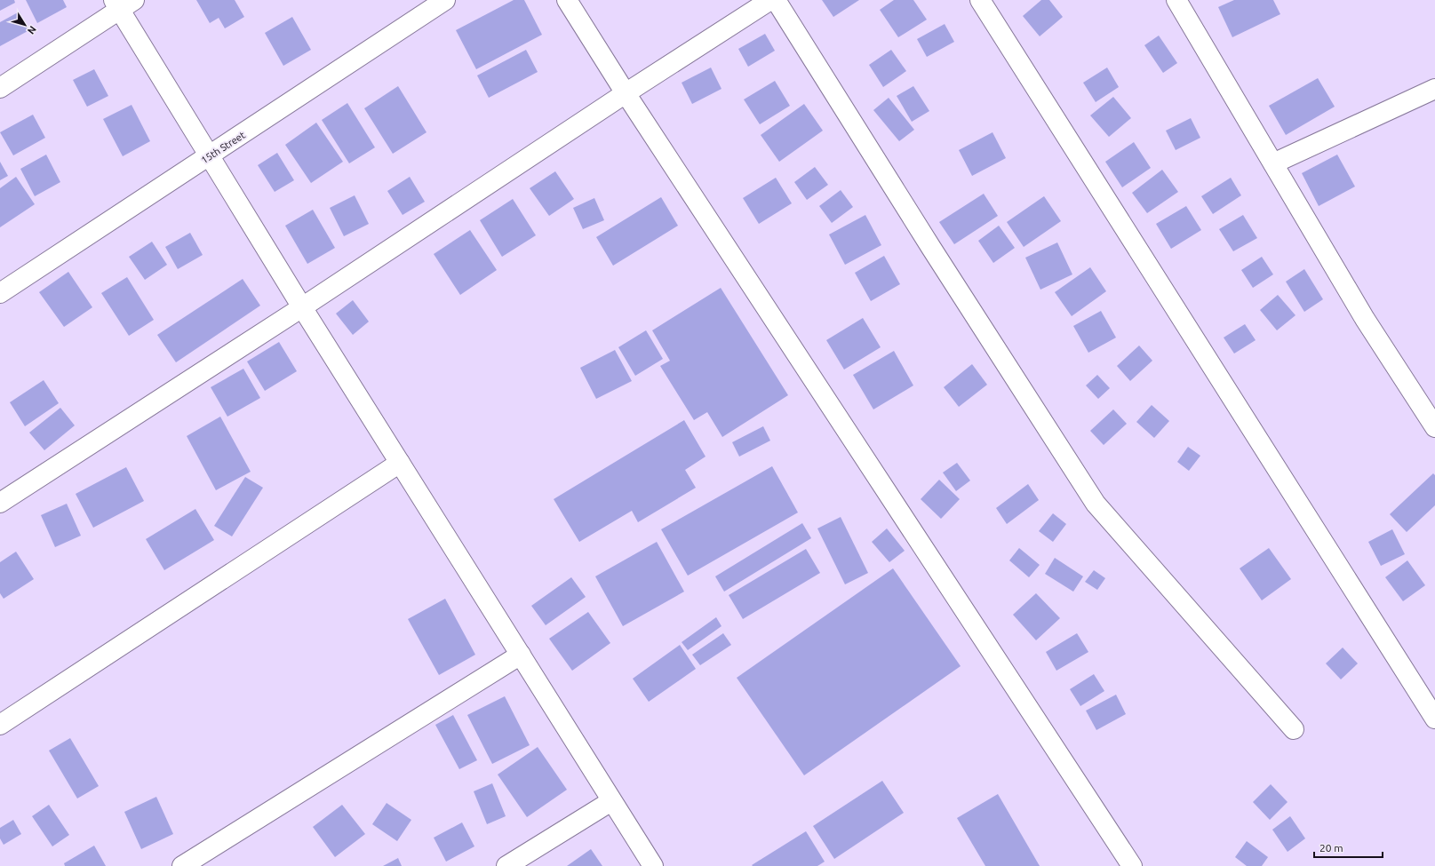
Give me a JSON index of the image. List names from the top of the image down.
{
  "streets": {
    "street": ["15th Street"]
  },
  "scale_bar": "20 m",
  "north": "bottom right"
}
